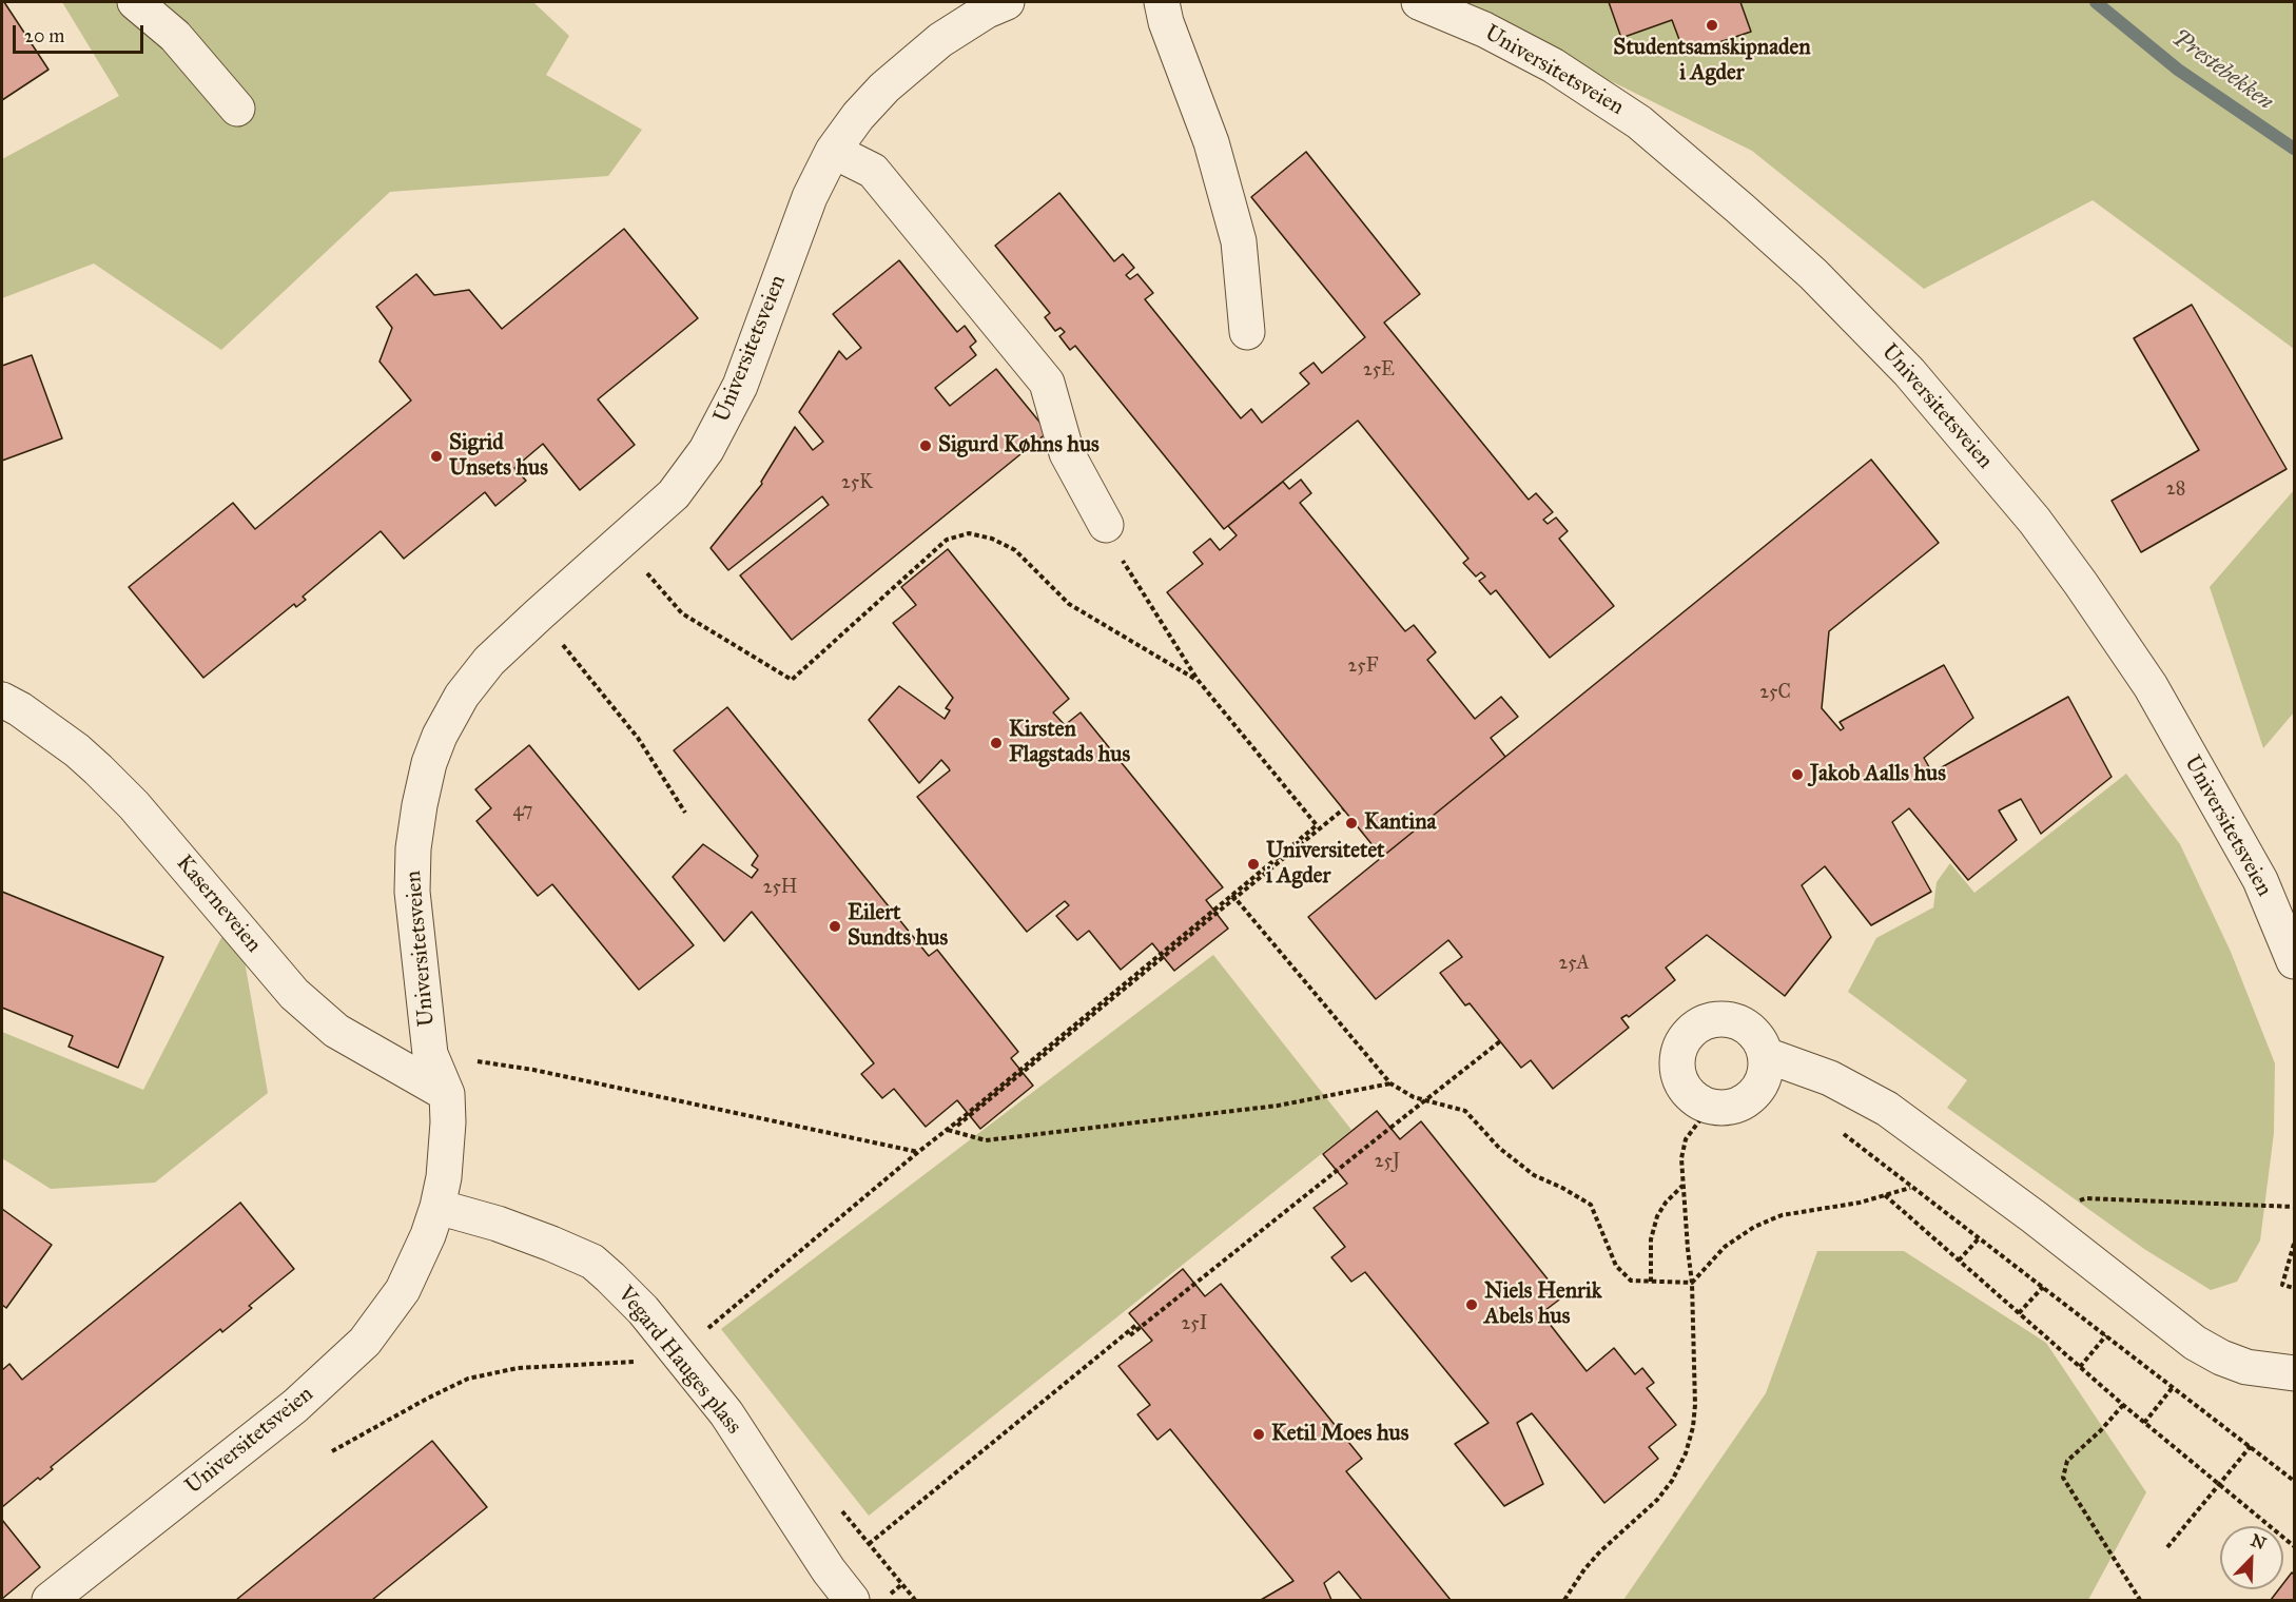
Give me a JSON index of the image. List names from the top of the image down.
{
  "streets": {
    "street": ["Universitetsveien", "Kaserneveien", "Vegard Hauges plass"]
  },
  "crossings": [
    ["Universitetsveien", "Kaserneveien"],
    ["Universitetsveien", "Vegard Hauges plass"]
  ],
  "water": ["Prestebekken"],
  "places": [
    "Studentsamskipnaden i Agder",
    "Sigurd Køhns hus",
    "Sigrid Unsets hus",
    "Kirsten Flagstads hus",
    "Jakob Aalls hus",
    "Kantina",
    "Universitetet i Agder",
    "Eilert Sundts hus",
    "Niels Henrik Abels hus",
    "Ketil Moes hus"
  ],
  "house_numbers": [
    "25E",
    "25K",
    "28",
    "25F",
    "25C",
    "47",
    "25H",
    "25A",
    "25J",
    "25I"
  ],
  "scale_bar": "20 m",
  "north": "top right"
}
